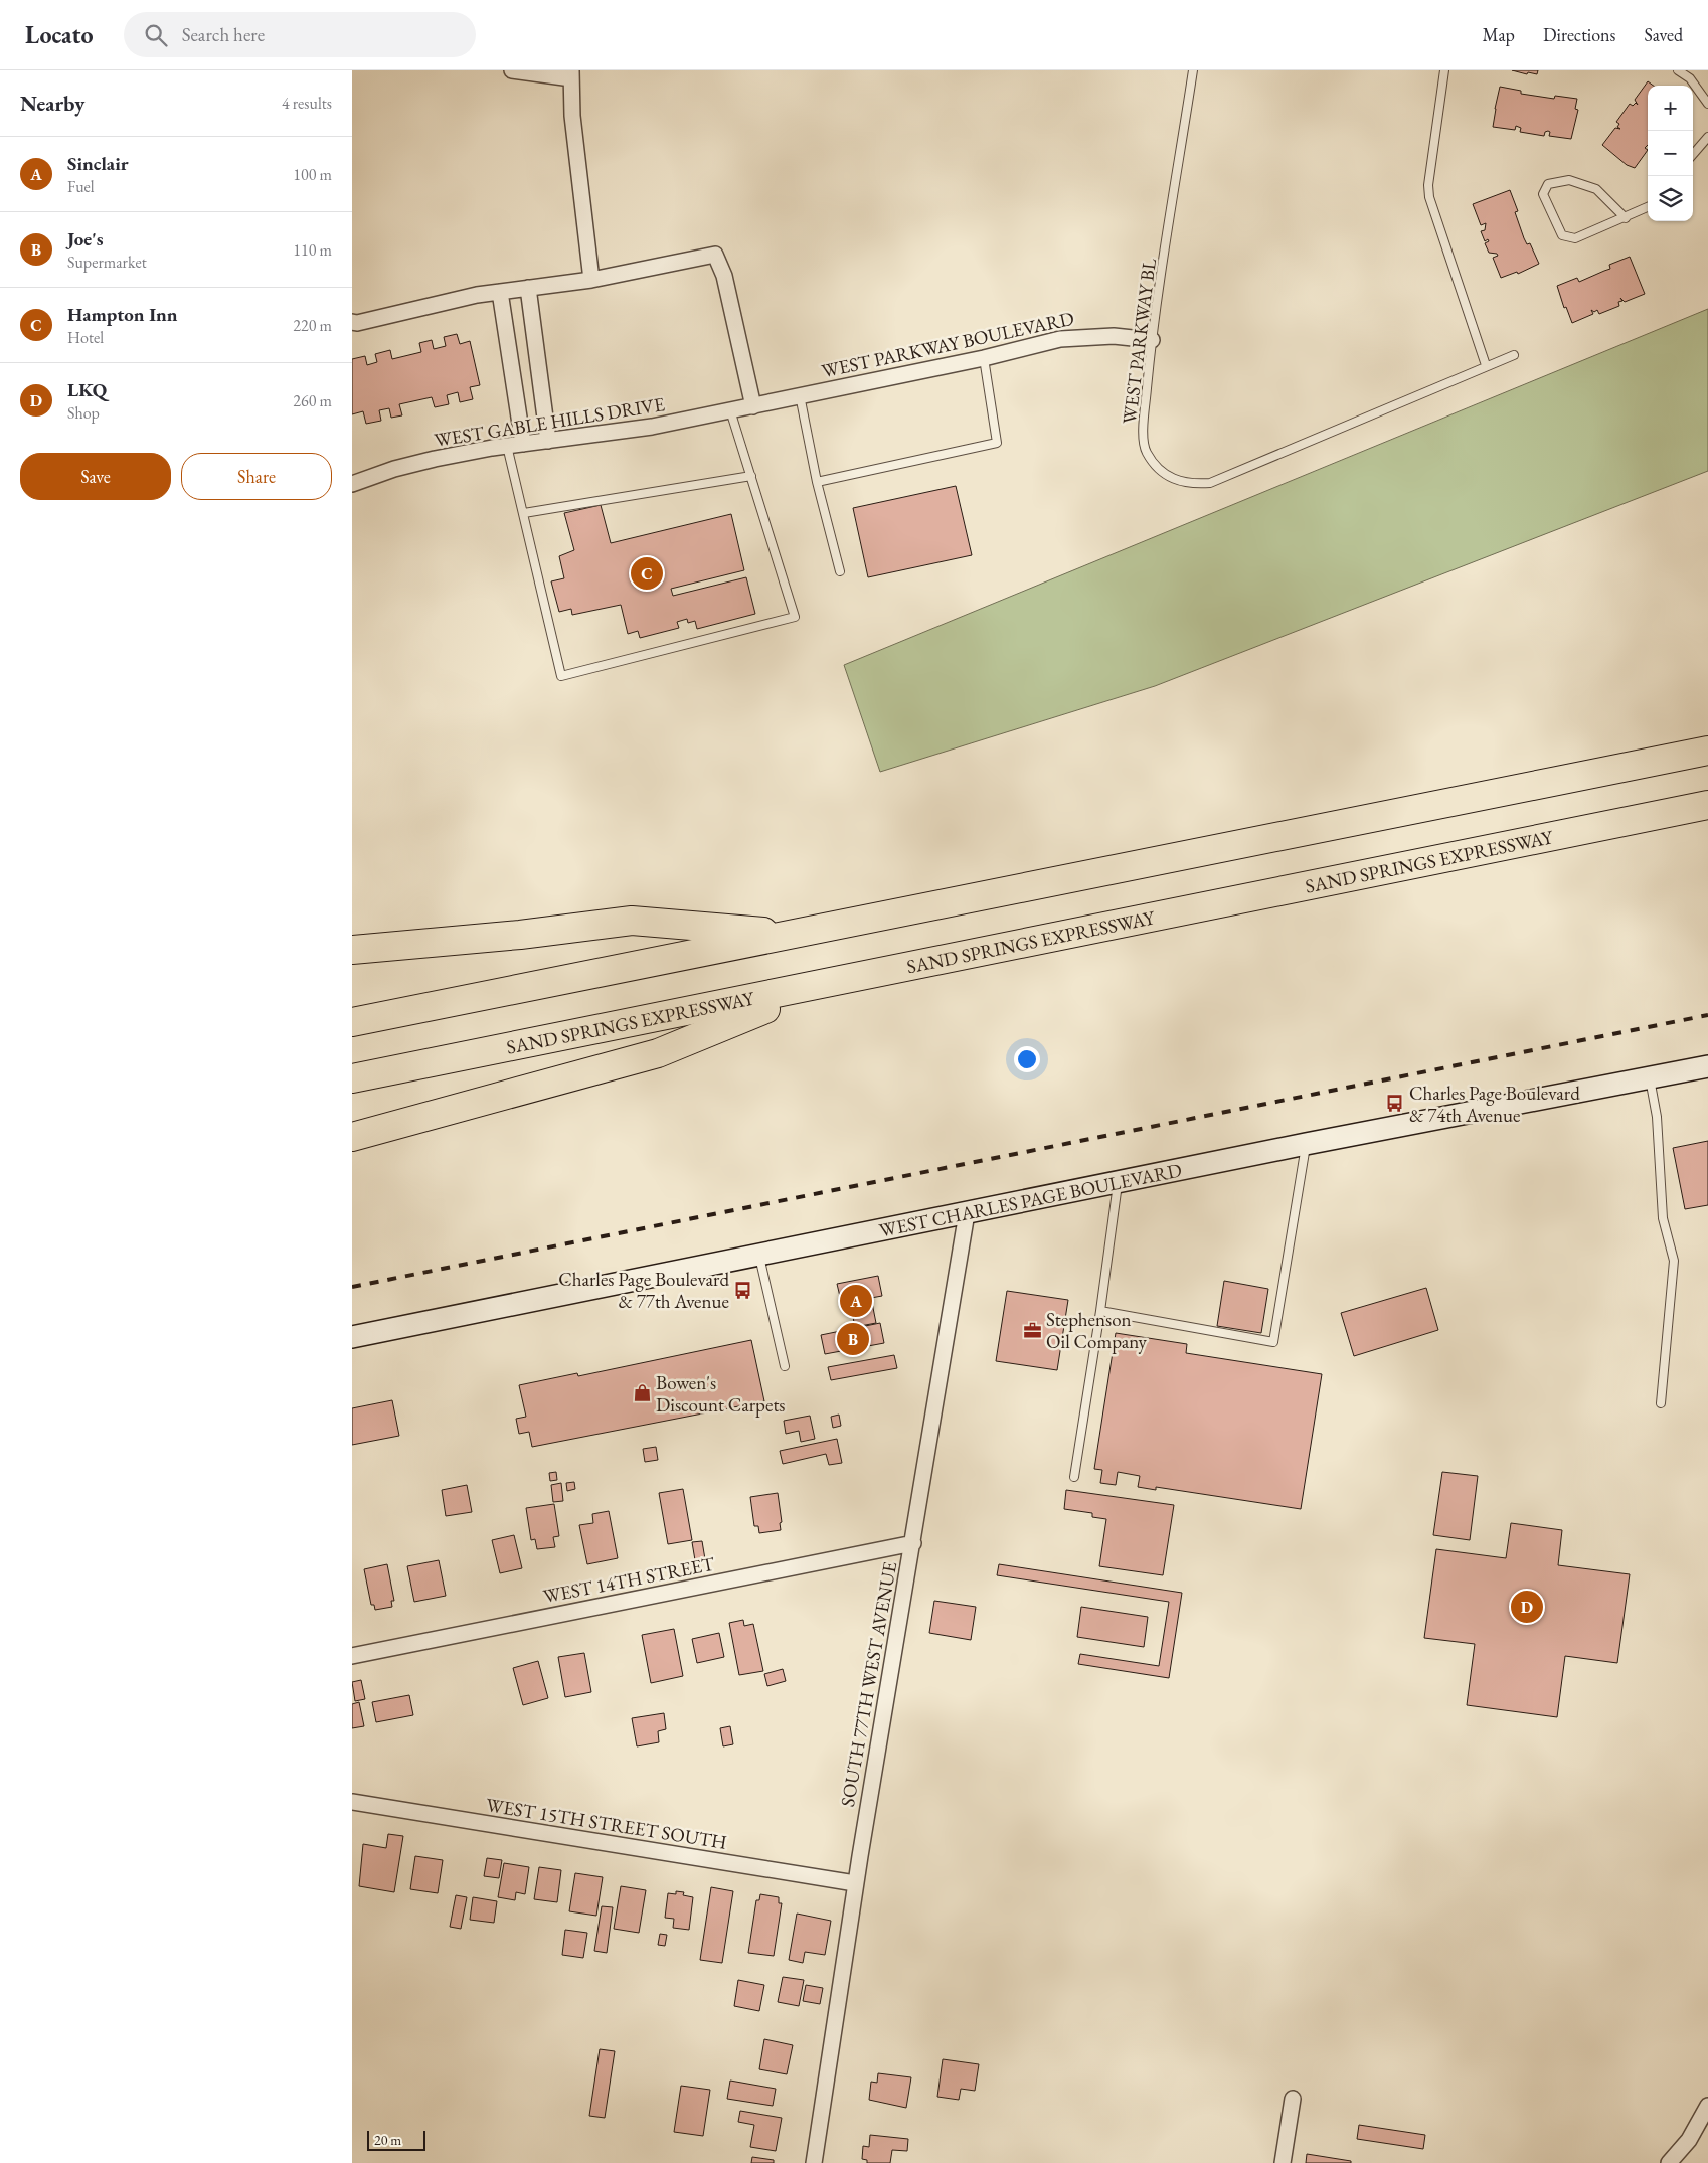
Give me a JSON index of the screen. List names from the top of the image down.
{
  "streets": {
    "highway": ["SAND SPRINGS EXPRESSWAY"],
    "main road": ["WEST CHARLES PAGE BOULEVARD"],
    "street": [
      "WEST PARKWAY BOULEVARD",
      "WEST GABLE HILLS DRIVE",
      "WEST 14TH STREET",
      "SOUTH 77TH WEST AVENUE",
      "WEST 15TH STREET SOUTH"
    ],
    "lane": ["WEST PARKWAY BL"]
  },
  "crossings": [
    ["WEST PARKWAY BL", "WEST PARKWAY BOULEVARD"],
    ["WEST PARKWAY BOULEVARD", "WEST GABLE HILLS DRIVE"],
    ["WEST CHARLES PAGE BOULEVARD", "SOUTH 77TH WEST AVENUE"],
    ["WEST 14TH STREET", "SOUTH 77TH WEST AVENUE"],
    ["SOUTH 77TH WEST AVENUE", "WEST 15TH STREET SOUTH"]
  ],
  "places": {
    "bus stop": ["Charles Page Boulevard & 74th Avenue", "Charles Page Boulevard & 77th Avenue"],
    "office": ["Stephenson Oil Company"],
    "shop": ["Bowen's Discount Carpets"]
  },
  "scale_bar": "20 m",
  "page": {
    "header": "Locato",
    "search": "Search here",
    "nav": ["Map", "Directions", "Saved"],
    "heading": ["Nearby", "4 results"],
    "map_buttons": ["+", "−"],
    "list": [
      {
        "mark": "A",
        "name": "Sinclair",
        "note": "Fuel",
        "value": "100 m"
      },
      {
        "mark": "B",
        "name": "Joe's",
        "note": "Supermarket",
        "value": "110 m"
      },
      {
        "mark": "C",
        "name": "Hampton Inn",
        "note": "Hotel",
        "value": "220 m"
      },
      {
        "mark": "D",
        "name": "LKQ",
        "note": "Shop",
        "value": "260 m"
      }
    ],
    "buttons": ["Save", "Share"],
    "pins": [
      "C",
      "A",
      "B",
      "D"
    ],
    "scale": "20 m"
  }
}
